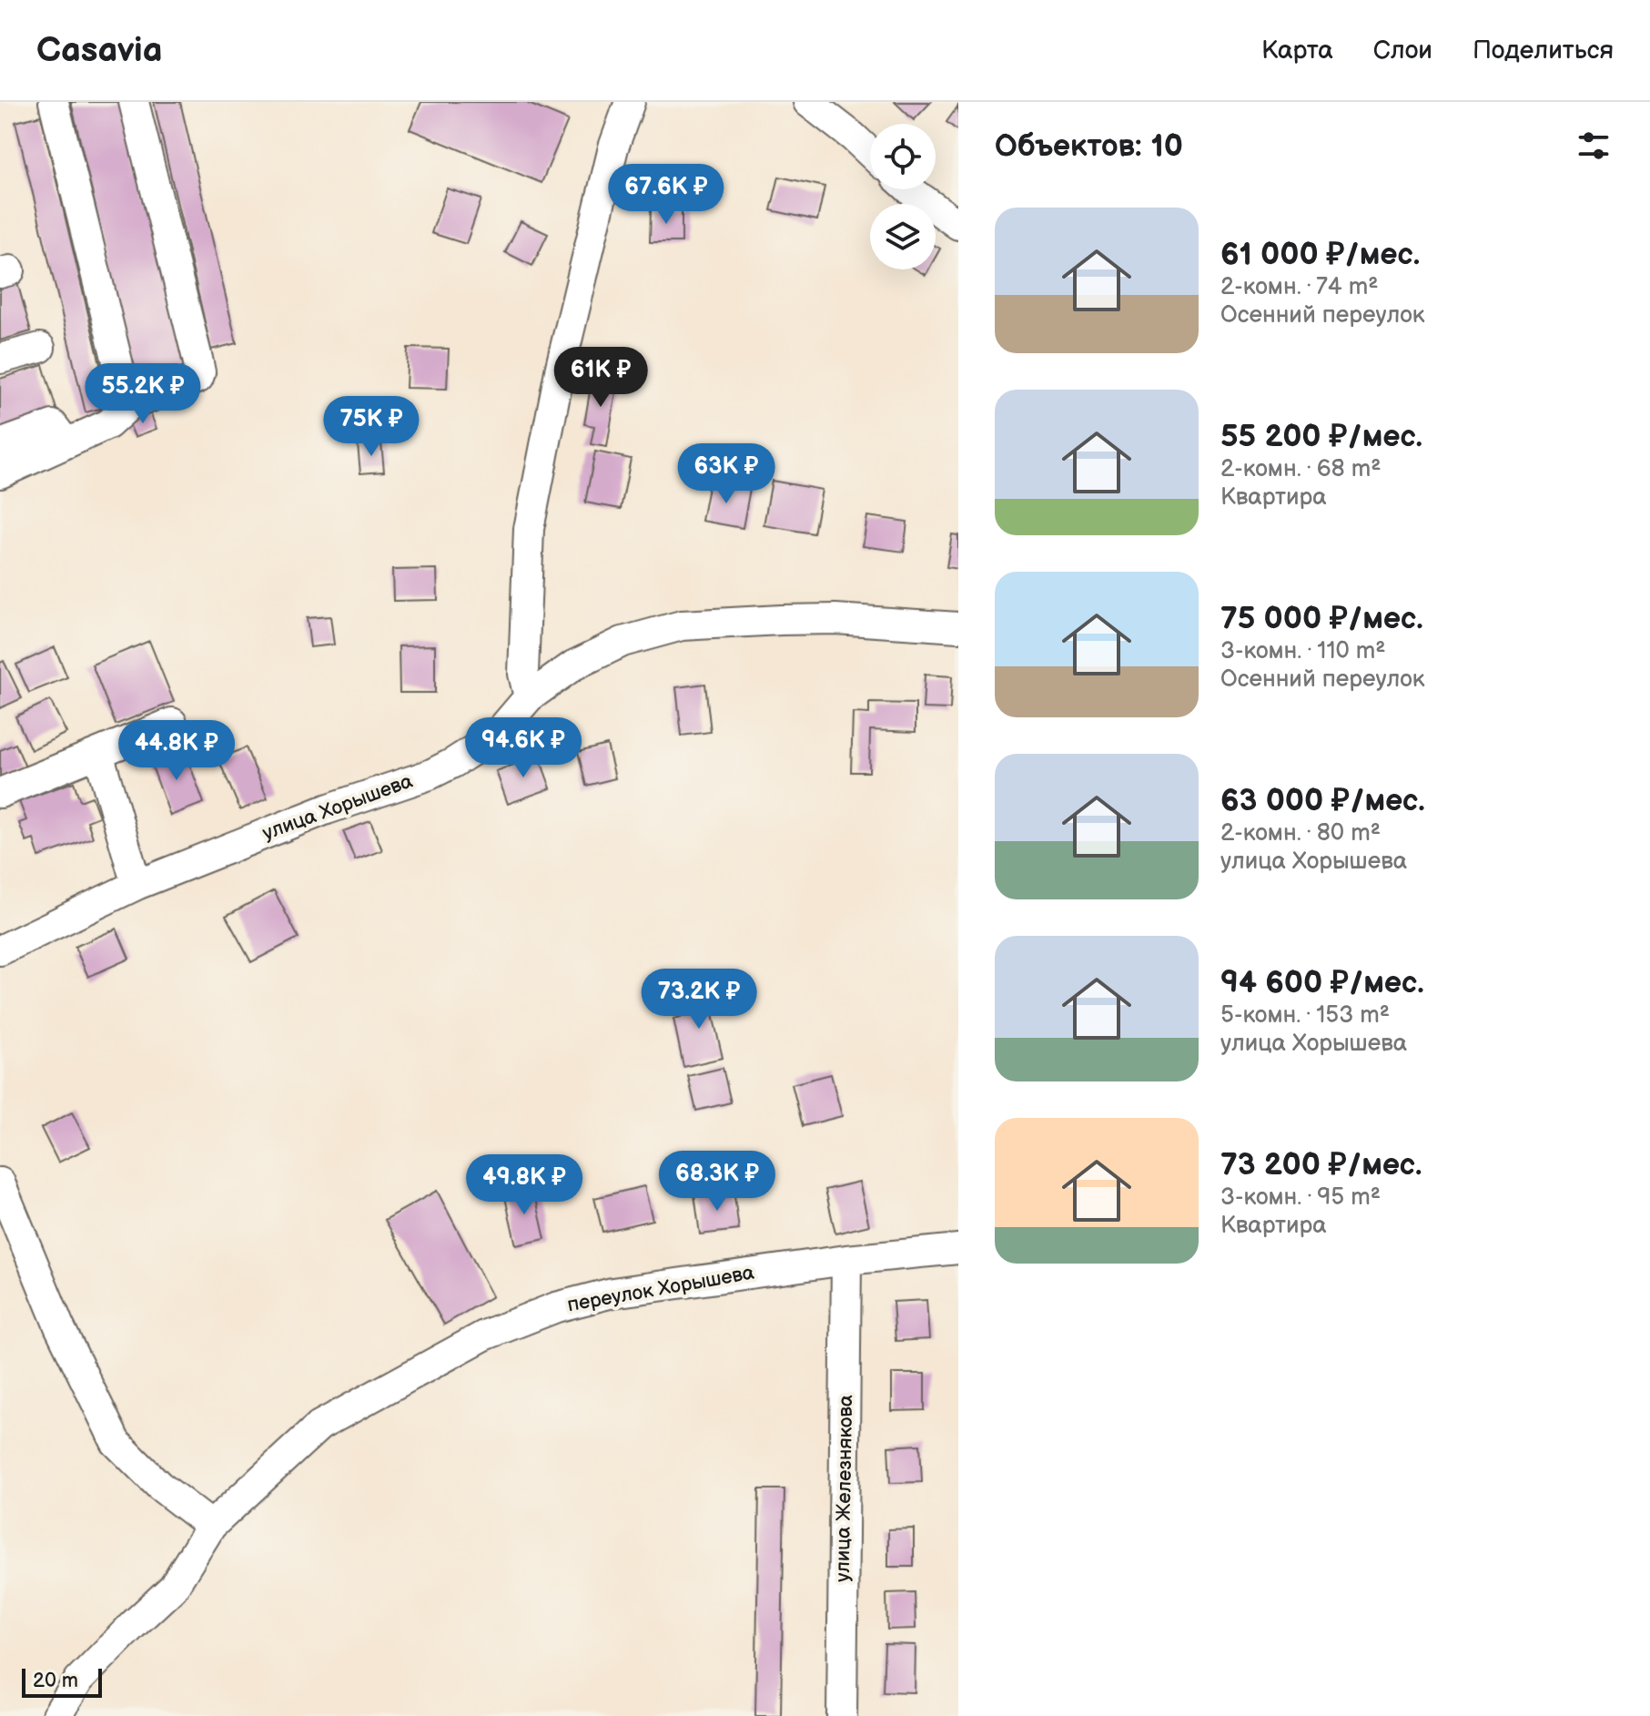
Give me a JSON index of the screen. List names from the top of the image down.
{
  "streets": {
    "street": ["улица Хорышева", "переулок Хорышева", "улица Железнякова"]
  },
  "crossings": [
    ["переулок Хорышева", "улица Железнякова"]
  ],
  "scale_bar": "20 m",
  "page": {
    "header": "Casavia",
    "nav": ["Карта", "Слои", "Поделиться"],
    "heading": "Объектов: 10",
    "price": [
      "67.6K ₽",
      "61K ₽",
      "55.2K ₽",
      "75K ₽",
      "63K ₽",
      "94.6K ₽",
      "44.8K ₽",
      "73.2K ₽",
      "68.3K ₽",
      "49.8K ₽"
    ],
    "list": [
      {
        "name": "61 000 ₽/мес.",
        "note": "2-комн. · 74 m² · Осенний переулок"
      },
      {
        "name": "55 200 ₽/мес.",
        "note": "2-комн. · 68 m² · Квартира"
      },
      {
        "name": "75 000 ₽/мес.",
        "note": "3-комн. · 110 m² · Осенний переулок"
      },
      {
        "name": "63 000 ₽/мес.",
        "note": "2-комн. · 80 m² · улица Хорышева"
      },
      {
        "name": "94 600 ₽/мес.",
        "note": "5-комн. · 153 m² · улица Хорышева"
      },
      {
        "name": "73 200 ₽/мес.",
        "note": "3-комн. · 95 m² · Квартира"
      }
    ],
    "scale": "20 m"
  }
}
